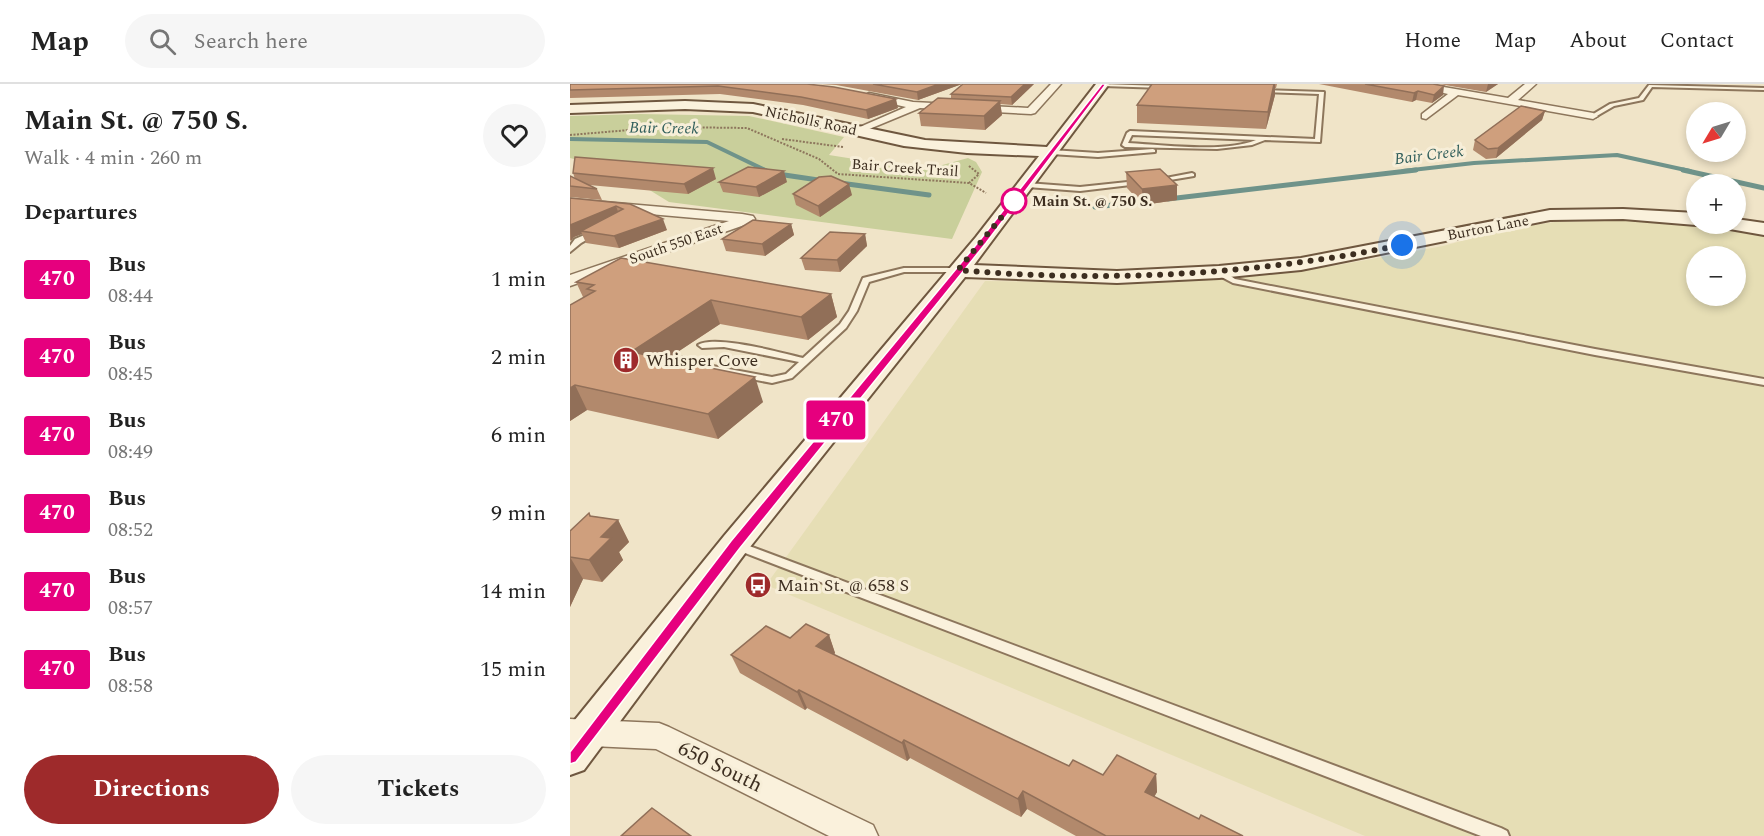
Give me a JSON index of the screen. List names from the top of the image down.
{
  "streets": {
    "street": [
      "Nicholls Road",
      "Burton Lane",
      "South 550 East",
      "650 South"
    ],
    "path": ["Bair Creek Trail"]
  },
  "water": ["Bair Creek"],
  "places": {
    "other": ["Main St. @ 750 S."],
    "building": ["Whisper Cove"],
    "bus stop": ["Main St. @ 658 S"]
  },
  "lines": ["bus line 470"],
  "north": "bottom left",
  "page": {
    "header": "Map",
    "search": "Search here",
    "nav": [
      "Home",
      "Map",
      "About",
      "Contact"
    ],
    "heading": [
      ["Main St. @ 750 S.", "Walk · 4 min · 260 m"],
      "Departures"
    ],
    "on_map": "470",
    "map_buttons": ["+", "−"],
    "list": [
      {
        "mark": "470",
        "name": "Bus",
        "note": "08:44",
        "value": "1 min"
      },
      {
        "mark": "470",
        "name": "Bus",
        "note": "08:45",
        "value": "2 min"
      },
      {
        "mark": "470",
        "name": "Bus",
        "note": "08:49",
        "value": "6 min"
      },
      {
        "mark": "470",
        "name": "Bus",
        "note": "08:52",
        "value": "9 min"
      },
      {
        "mark": "470",
        "name": "Bus",
        "note": "08:57",
        "value": "14 min"
      },
      {
        "mark": "470",
        "name": "Bus",
        "note": "08:58",
        "value": "15 min"
      }
    ],
    "buttons": ["Directions", "Tickets"]
  }
}
